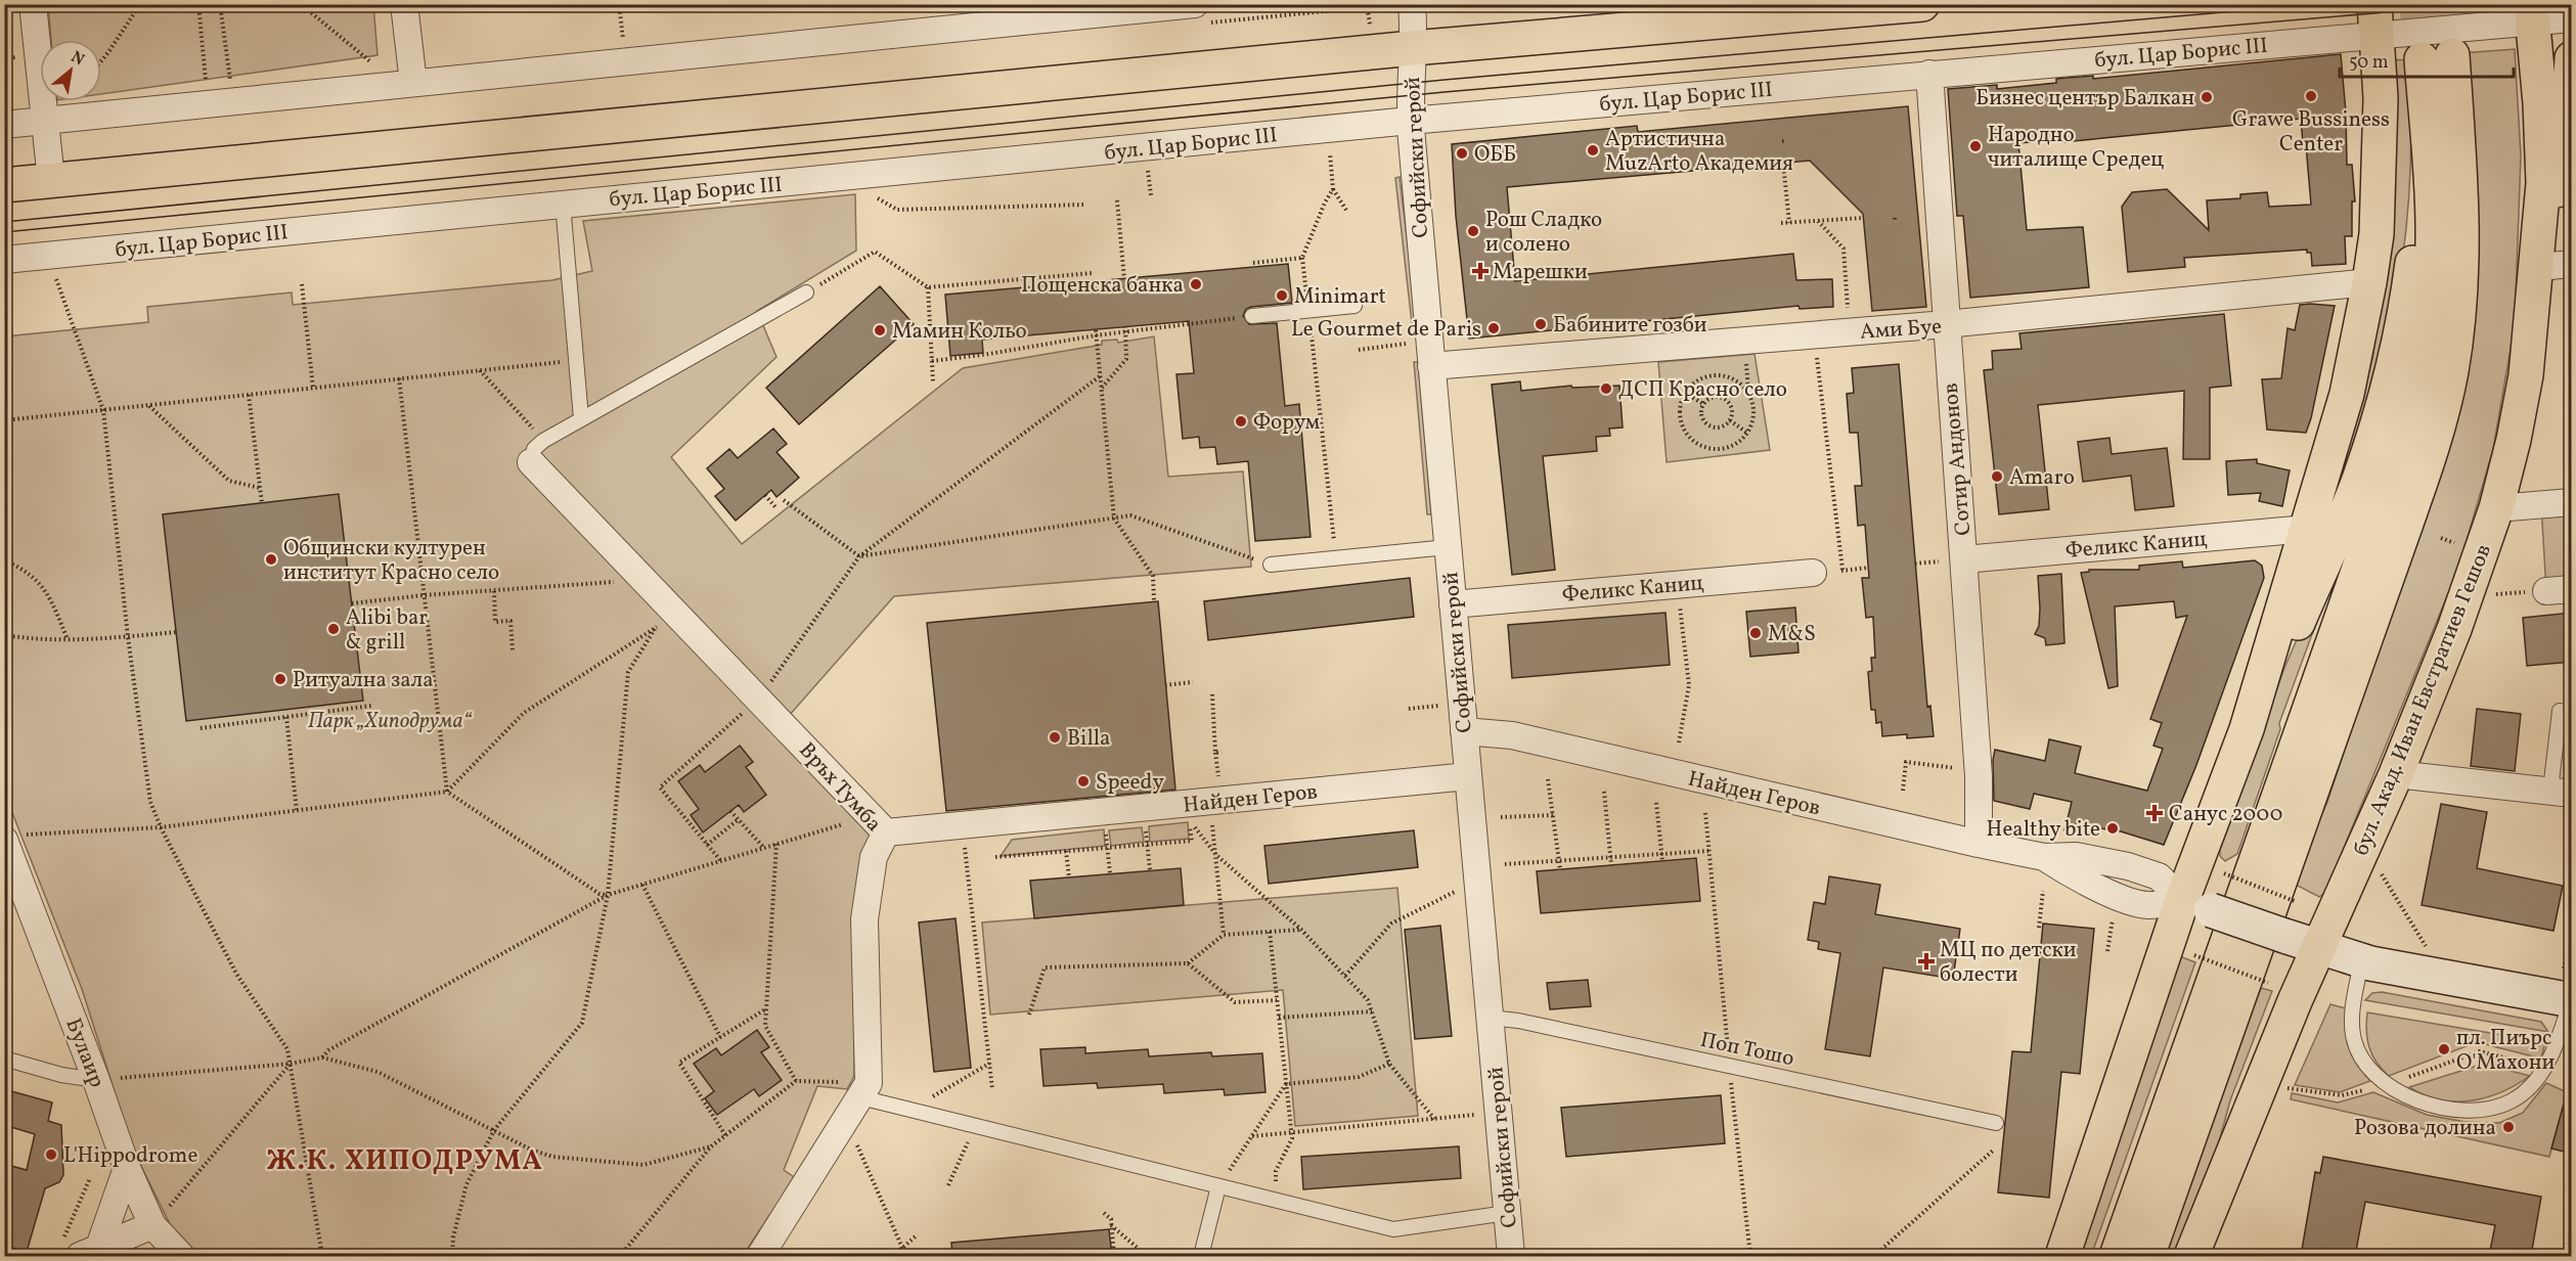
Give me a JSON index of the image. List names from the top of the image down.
{
  "streets": {
    "main road": ["бул. Акад. Иван Евстратиев Гешов"],
    "street": [
      "бул. Цар Борис III",
      "Софийски герой",
      "Ами Буе",
      "Сотир Андонов",
      "Феликс Каниц",
      "Връх Тумба",
      "Найден Геров",
      "Булаир"
    ],
    "lane": ["Поп Тошо"]
  },
  "crossings": [
    ["бул. Цар Борис III", "Софийски герой"],
    ["бул. Цар Борис III", "Сотир Андонов"],
    ["бул. Цар Борис III", "бул. Акад. Иван Евстратиев Гешов"],
    ["Софийски герой", "Ами Буе"],
    ["Софийски герой", "Феликс Каниц"],
    ["Софийски герой", "Найден Геров"],
    ["Софийски герой", "Поп Тошо"],
    ["Ами Буе", "Сотир Андонов"],
    ["Сотир Андонов", "Феликс Каниц"],
    ["Сотир Андонов", "Найден Геров"],
    ["Връх Тумба", "Найден Геров"]
  ],
  "districts": ["Ж.К. ХИПОДРУМА"],
  "parks": ["Парк „Хиподрума“"],
  "places": {
    "other": [
      "Grawe Bussiness Center",
      "Бизнес център Балкан",
      "Народно читалище Средец",
      "Артистична MuzArto Академия",
      "ОББ",
      "Рош Сладко и солено",
      "Пощенска банка",
      "Minimart",
      "Бабините гозби",
      "Le Gourmet de Paris",
      "Мамин Кольо",
      "ДСП Красно село",
      "Форум",
      "Amaro",
      "Общински културен институт Красно село",
      "Alibi bar & grill",
      "M&S",
      "Ритуална зала",
      "Billa",
      "Speedy",
      "Healthy bite",
      "пл. Пиърс О'Махони",
      "Розова долина",
      "L'Hippodrome"
    ],
    "health": ["Марешки", "Санус 2000", "МЦ по детски болести"]
  },
  "scale_bar": "50 m",
  "north": "top right"
}
